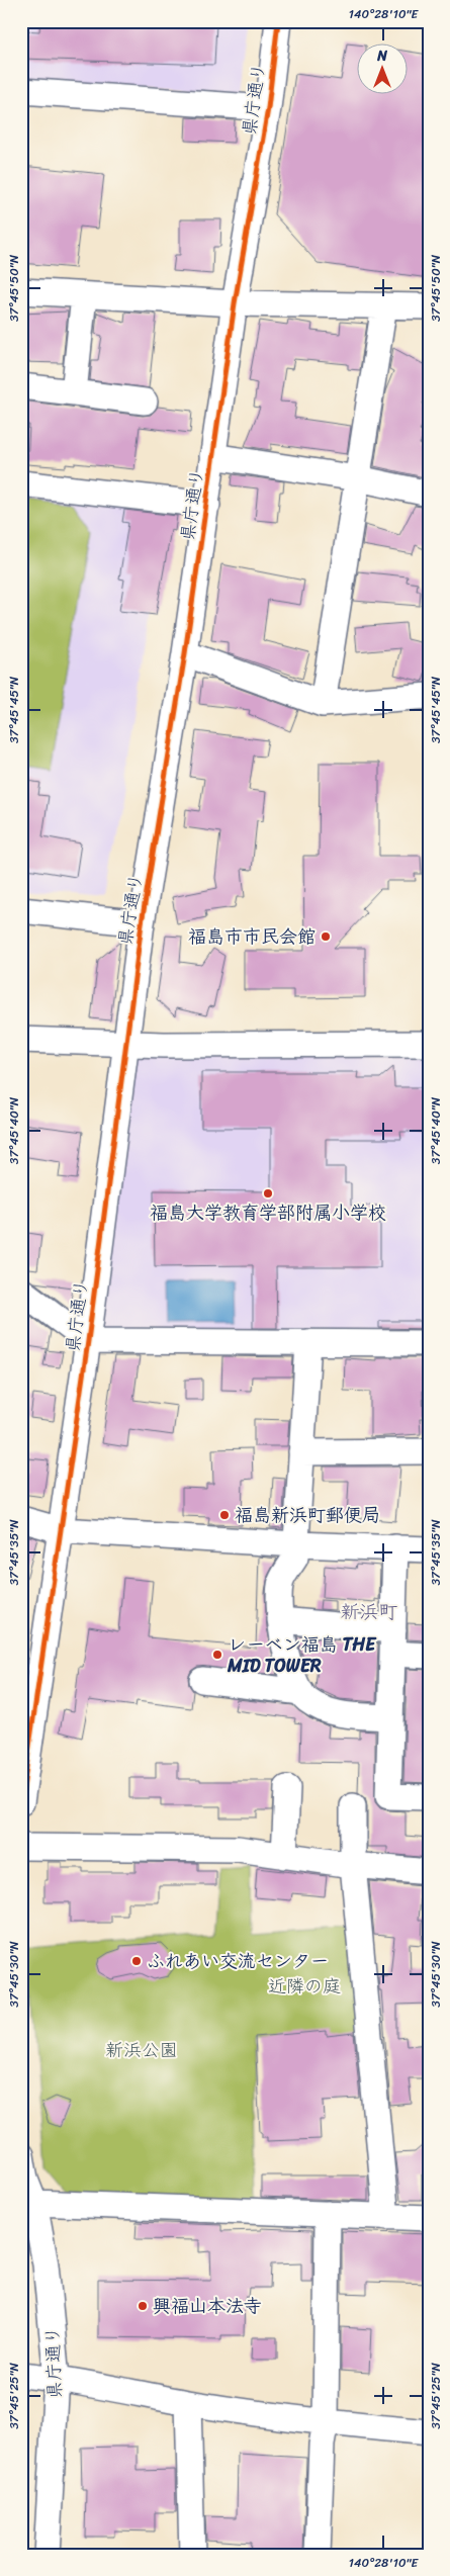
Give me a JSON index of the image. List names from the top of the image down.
{
  "streets": {
    "street": ["県庁通り"]
  },
  "districts": ["新浜町"],
  "parks": ["近隣の庭", "新浜公園"],
  "places": [
    "福島市市民会館",
    "福島大学教育学部附属小学校",
    "福島新浜町郵便局",
    "レーベン福島 THE MID TOWER",
    "ふれあい交流センター",
    "興福山本法寺"
  ],
  "north": "top",
  "coordinates": [
    "140°28'10\"E",
    "37°45'50\"N",
    "37°45'45\"N",
    "37°45'40\"N",
    "37°45'35\"N",
    "37°45'30\"N",
    "37°45'25\"N"
  ]
}
